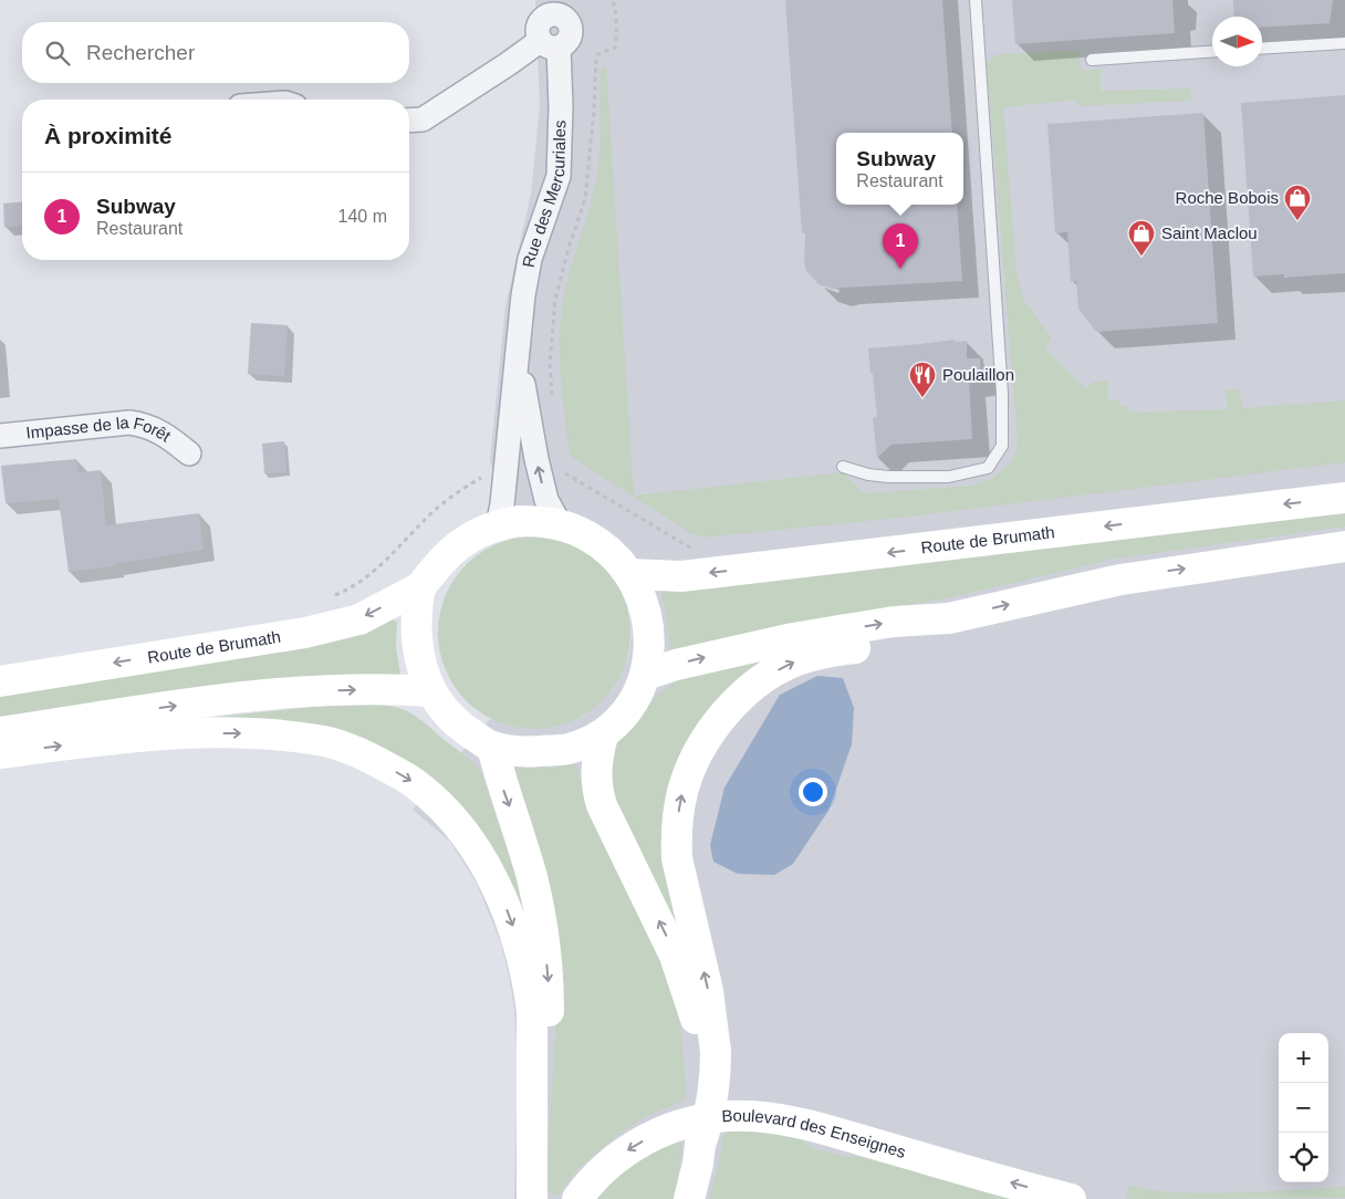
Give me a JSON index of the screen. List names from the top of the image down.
{
  "streets": {
    "main road": ["Route de Brumath", "Boulevard des Enseignes"],
    "street": ["Rue des Mercuriales", "Impasse de la Forêt"]
  },
  "one_way": ["Boulevard des Enseignes"],
  "places": {
    "shop": ["Roche Bobois", "Saint Maclou"],
    "restaurant": ["Poulaillon"]
  },
  "north": "right",
  "page": {
    "search": "Rechercher",
    "heading": "À proximité",
    "popup": ["Subway", "Restaurant"],
    "list": [
      {
        "mark": "1",
        "name": "Subway",
        "note": "Restaurant",
        "value": "140 m"
      }
    ],
    "pins": "1",
    "map_buttons": ["+", "−"]
  }
}
